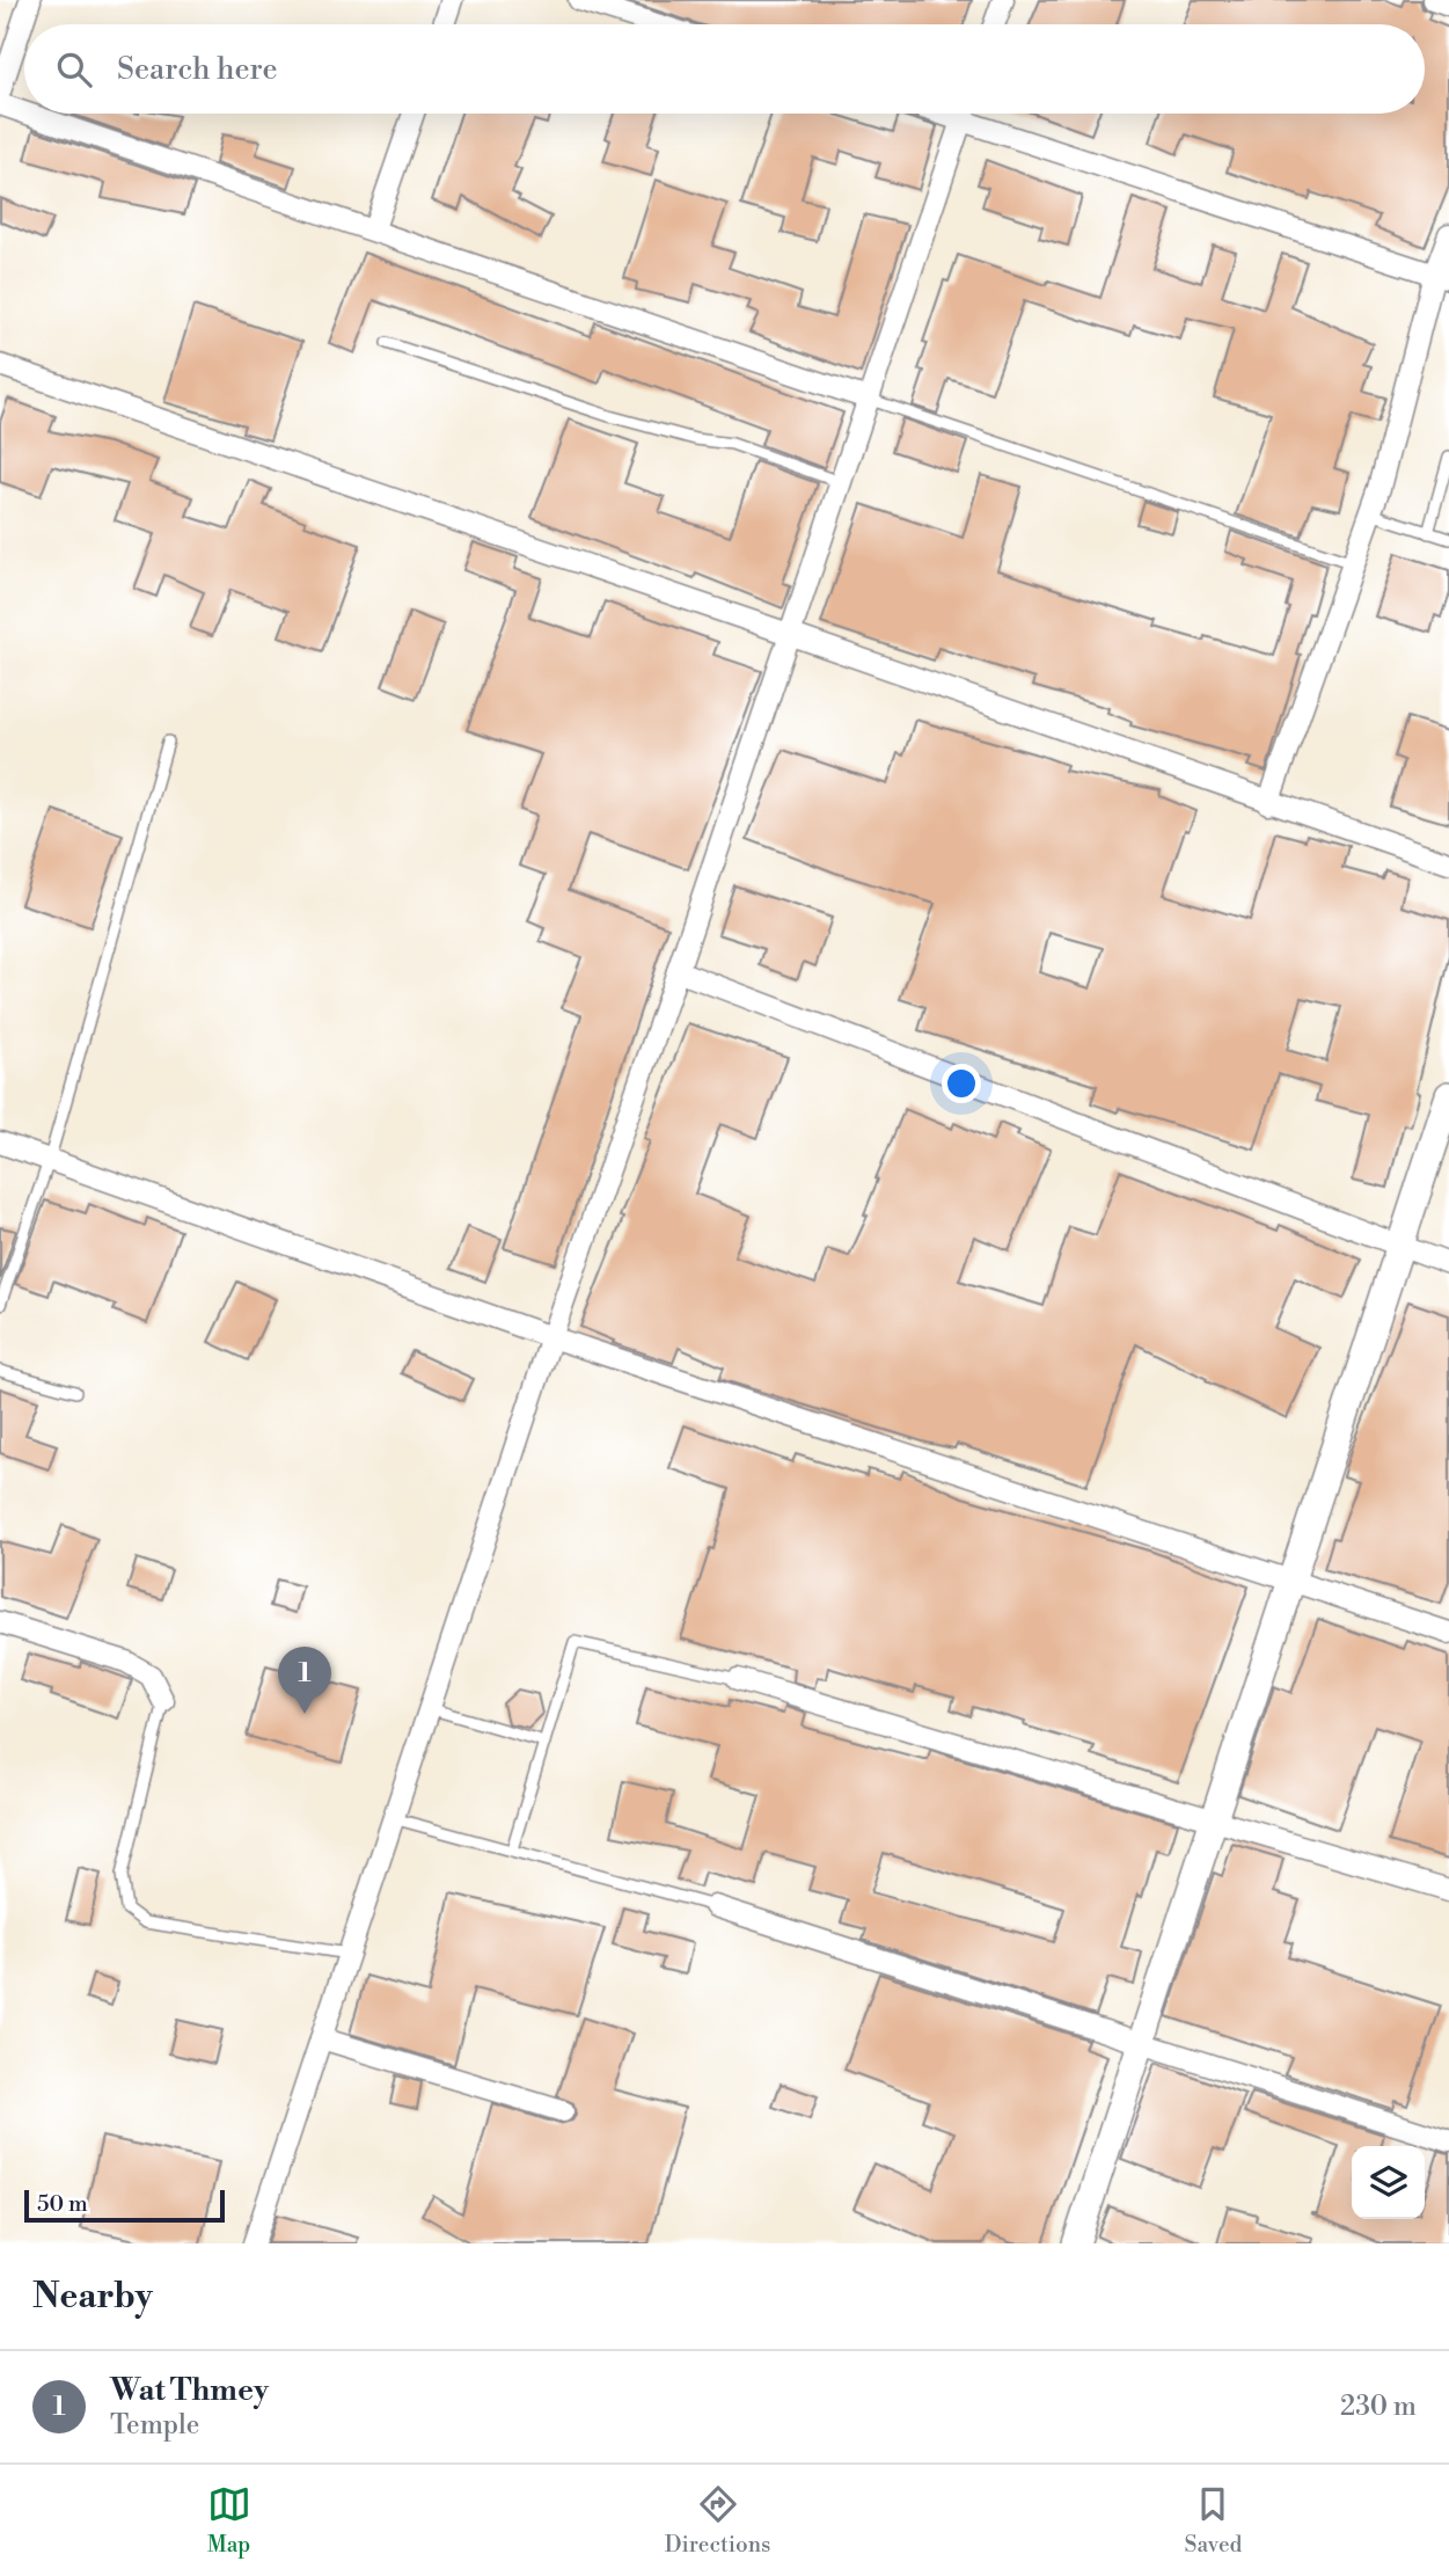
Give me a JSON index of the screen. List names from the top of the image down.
{
  "scale_bar": "50 m",
  "page": {
    "search": "Search here",
    "pins": "1",
    "scale": "50 m",
    "heading": "Nearby",
    "list": [
      {
        "mark": "1",
        "name": "Wat Thmey",
        "note": "Temple",
        "value": "230 m"
      }
    ],
    "nav": ["Map", "Directions", "Saved"]
  }
}
